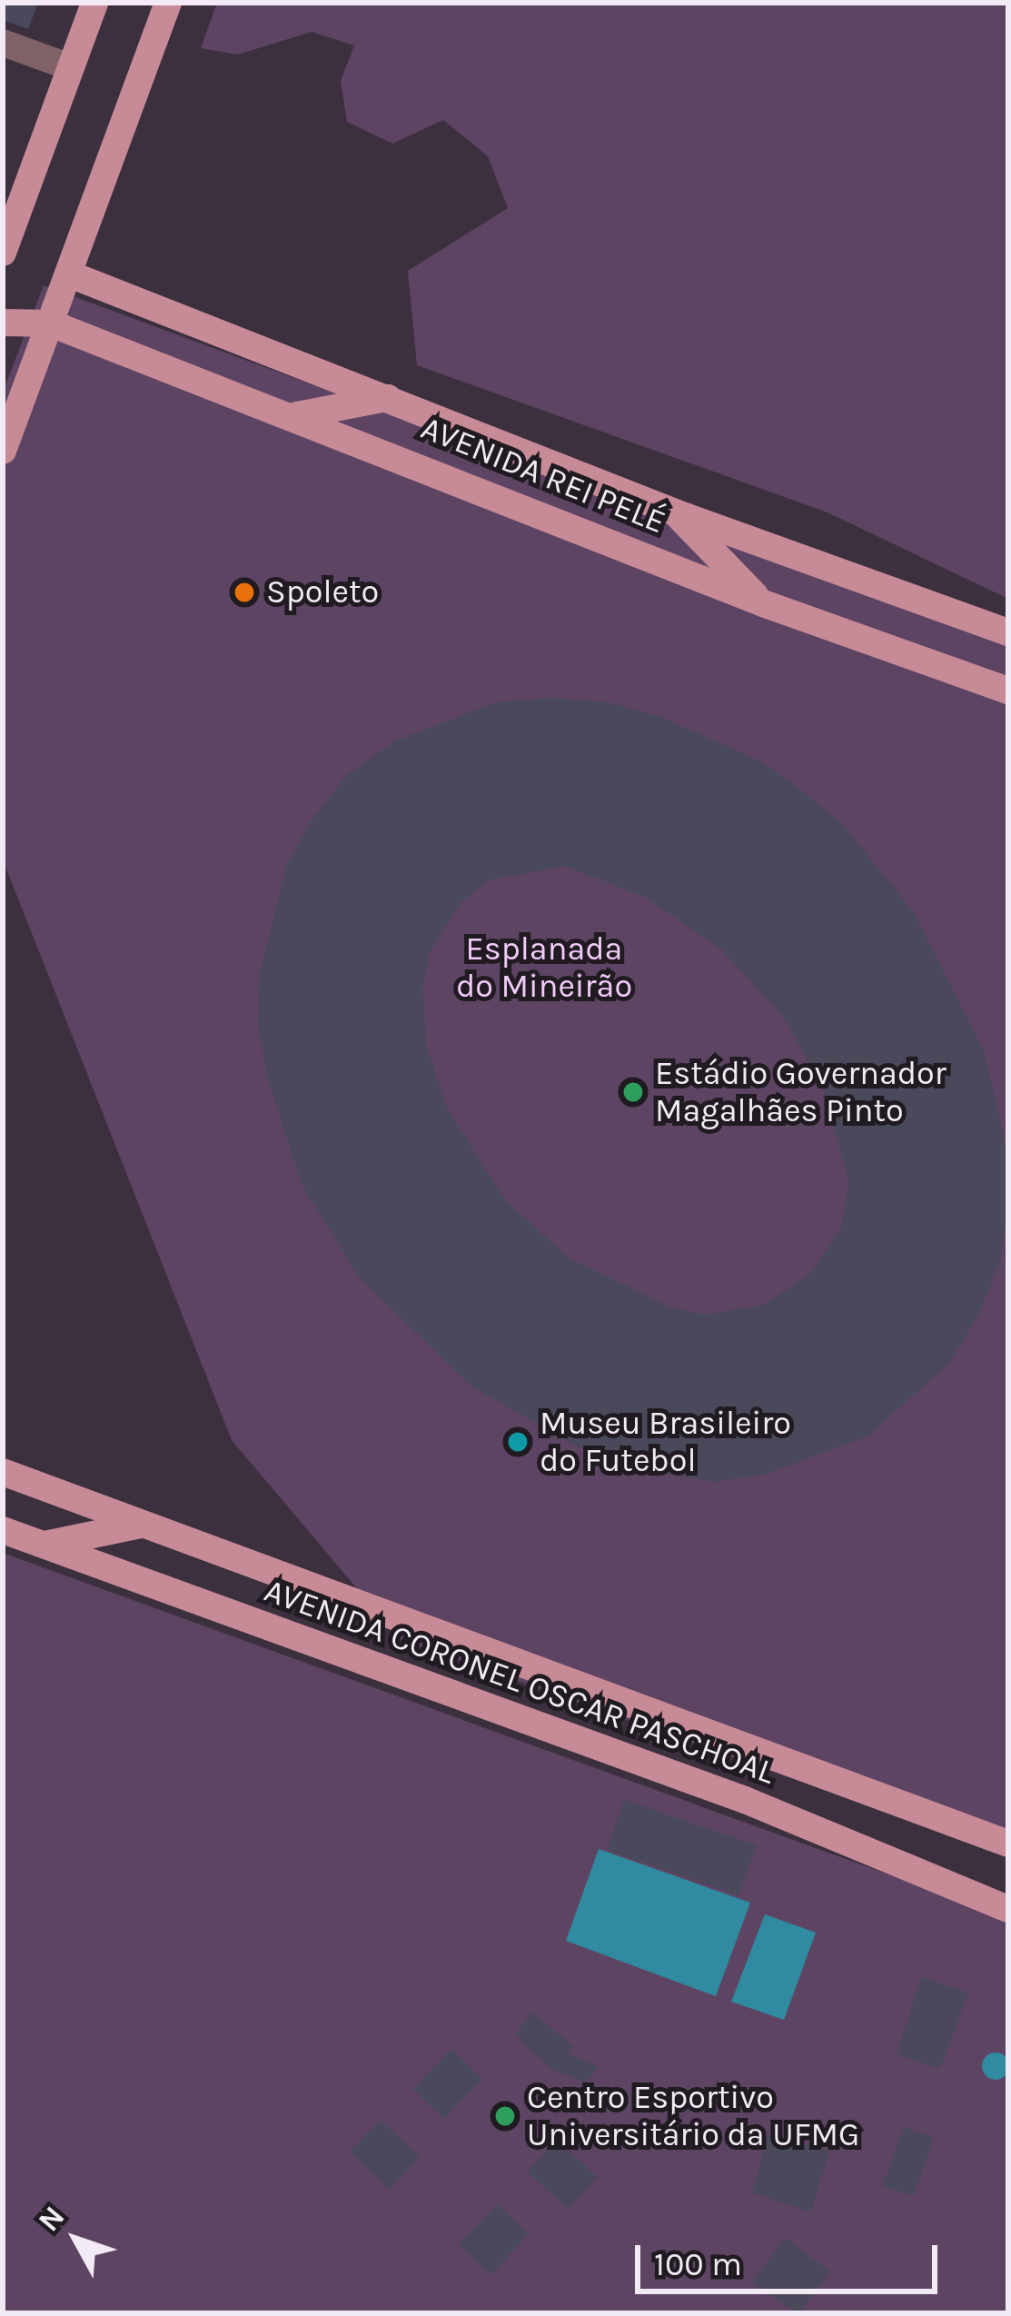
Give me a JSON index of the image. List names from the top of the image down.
{
  "streets": {
    "main road": ["AVENIDA REI PELÉ", "AVENIDA CORONEL OSCAR PASCHOAL"]
  },
  "parks": ["Esplanada do Mineirão"],
  "places": [
    "Spoleto",
    "Estádio Governador Magalhães Pinto",
    "Museu Brasileiro do Futebol",
    "Centro Esportivo Universitário da UFMG"
  ],
  "scale_bar": "100 m",
  "north": "top left"
}
